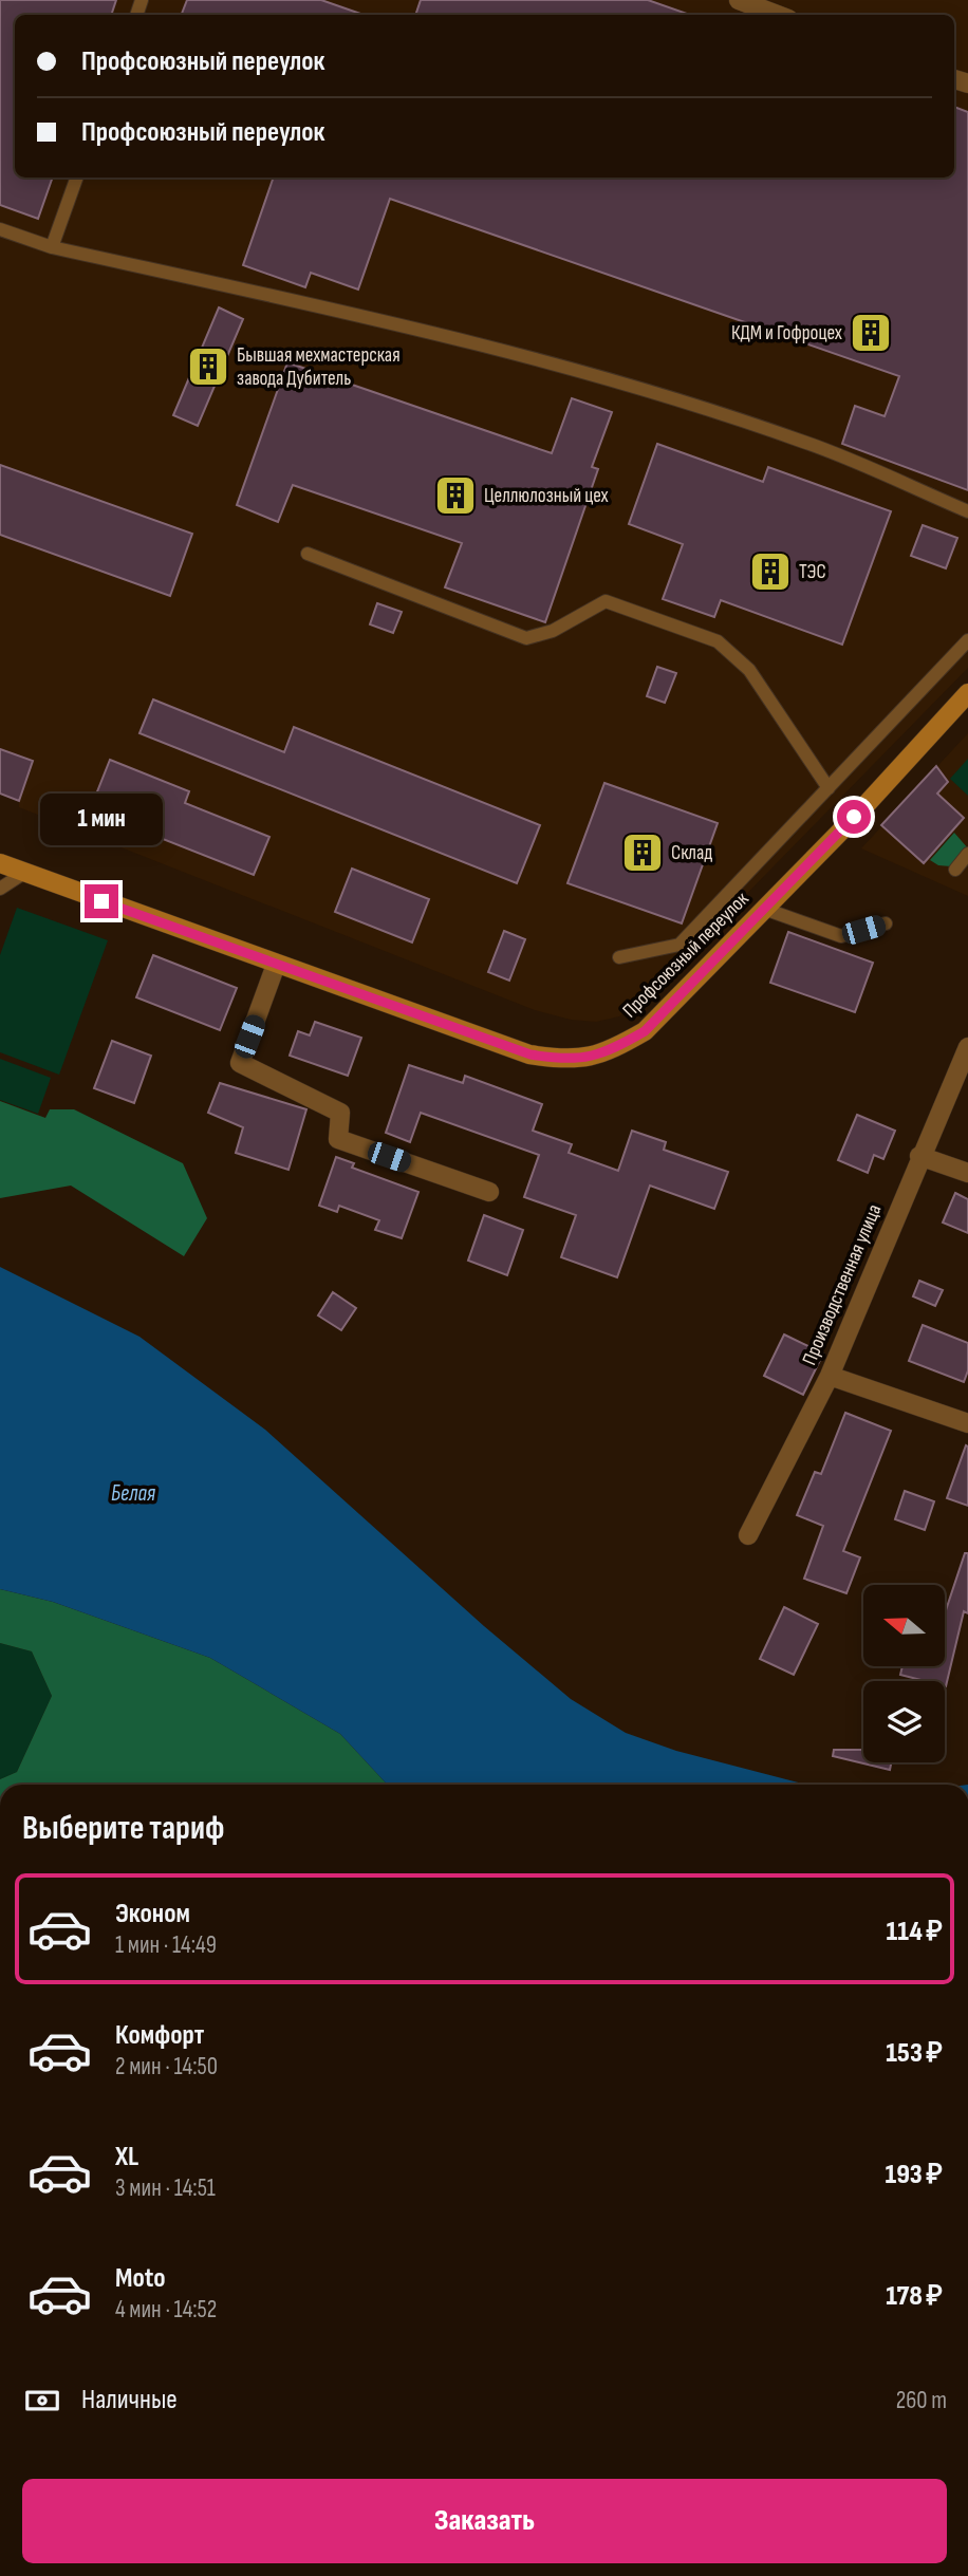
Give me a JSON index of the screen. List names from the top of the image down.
{
  "streets": {
    "main road": ["Профсоюзный переулок"],
    "street": ["Производственная улица"]
  },
  "water": ["Белая"],
  "places": {
    "building": [
      "КДМ и Гофроцех",
      "Бывшая мехмастерская завода Дубитель",
      "Целлюлозный цех",
      "ТЭС",
      "Склад"
    ]
  },
  "north": "left",
  "page": {
    "banner": ["Профсоюзный переулок", "Профсоюзный переулок"],
    "bubble": "1 мин",
    "heading": "Выберите тариф",
    "list": [
      {
        "name": "Эконом",
        "note": "1 мин · 14:49",
        "value": "114 ₽"
      },
      {
        "name": "Комфорт",
        "note": "2 мин · 14:50",
        "value": "153 ₽"
      },
      {
        "name": "XL",
        "note": "3 мин · 14:51",
        "value": "193 ₽"
      },
      {
        "name": "Moto",
        "note": "4 мин · 14:52",
        "value": "178 ₽"
      }
    ],
    "pay": ["Наличные", "260 m"],
    "buttons": "Заказать"
  }
}
